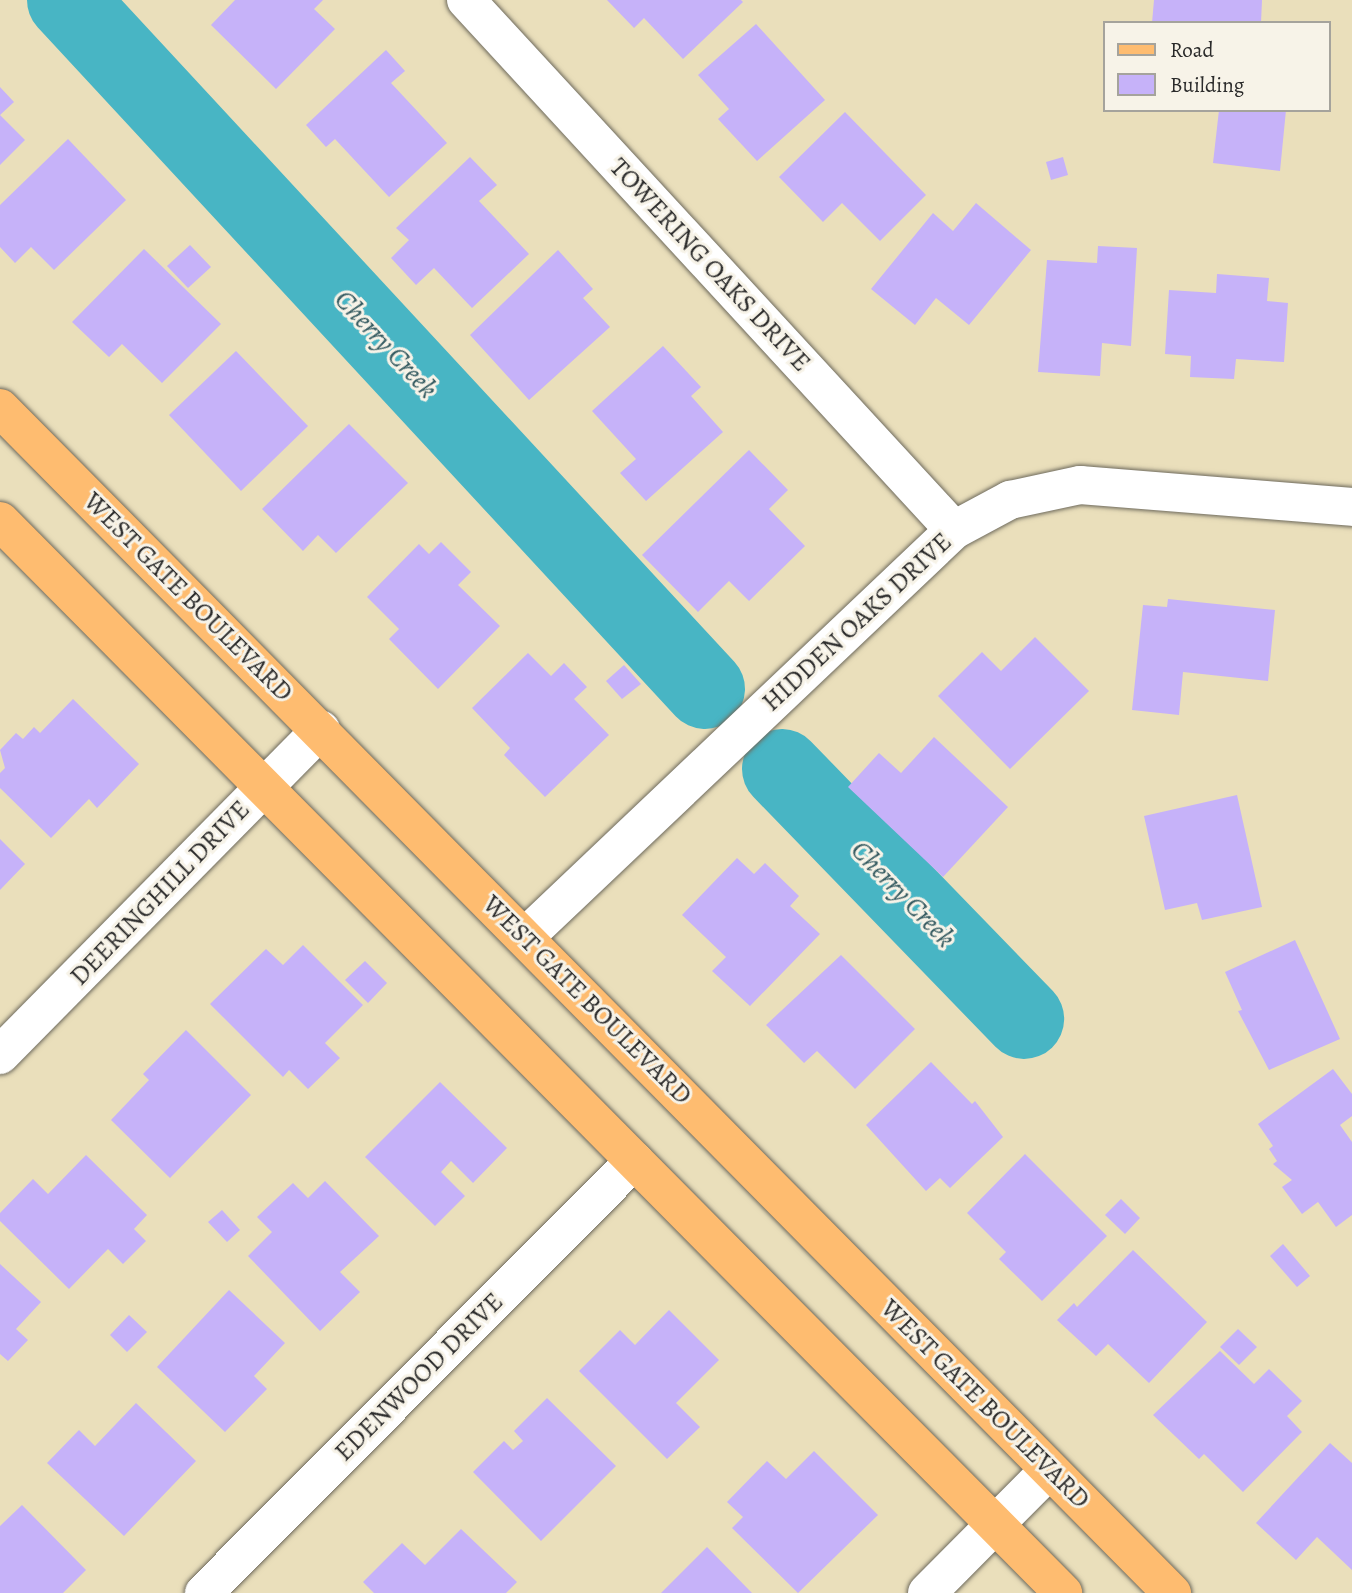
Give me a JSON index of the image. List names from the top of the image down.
{
  "streets": {
    "main road": ["WEST GATE BOULEVARD"],
    "street": [
      "TOWERING OAKS DRIVE",
      "HIDDEN OAKS DRIVE",
      "DEERINGHILL DRIVE",
      "EDENWOOD DRIVE"
    ]
  },
  "crossings": [
    ["TOWERING OAKS DRIVE", "HIDDEN OAKS DRIVE"],
    ["WEST GATE BOULEVARD", "HIDDEN OAKS DRIVE"],
    ["WEST GATE BOULEVARD", "DEERINGHILL DRIVE"]
  ],
  "water": ["Cherry Creek"],
  "legend": ["Road", "Building"]
}
